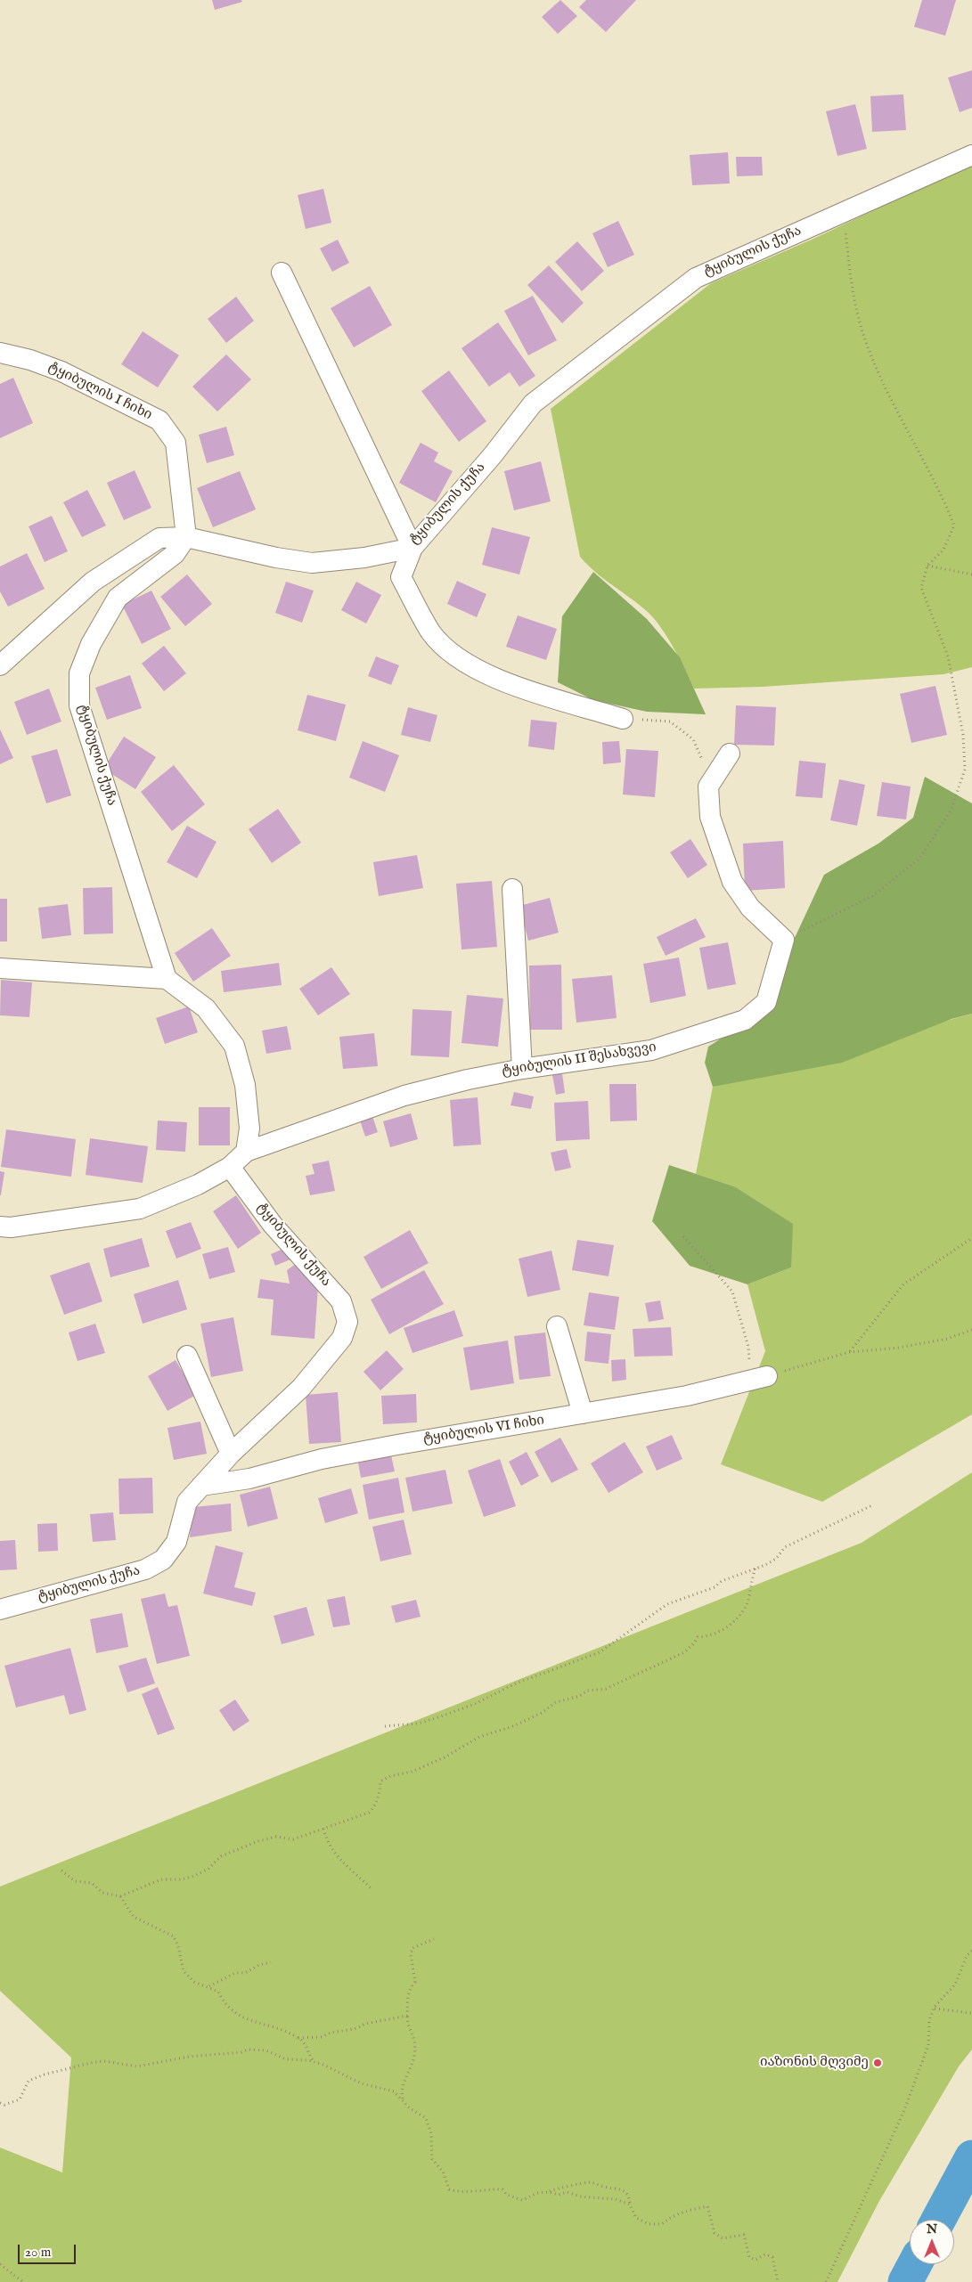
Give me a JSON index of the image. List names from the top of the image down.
{
  "streets": {
    "street": [
      "ტყიბულის ქუჩა",
      "ტყიბულის I ჩიხი",
      "ტყიბულის II შესახვევი",
      "ტყიბულის VI ჩიხი"
    ]
  },
  "crossings": [
    ["ტყიბულის ქუჩა", "ტყიბულის I ჩიხი"],
    ["ტყიბულის ქუჩა", "ტყიბულის VI ჩიხი"]
  ],
  "places": ["იაზონის მღვიმე"],
  "scale_bar": "20 m",
  "north": "top"
}
